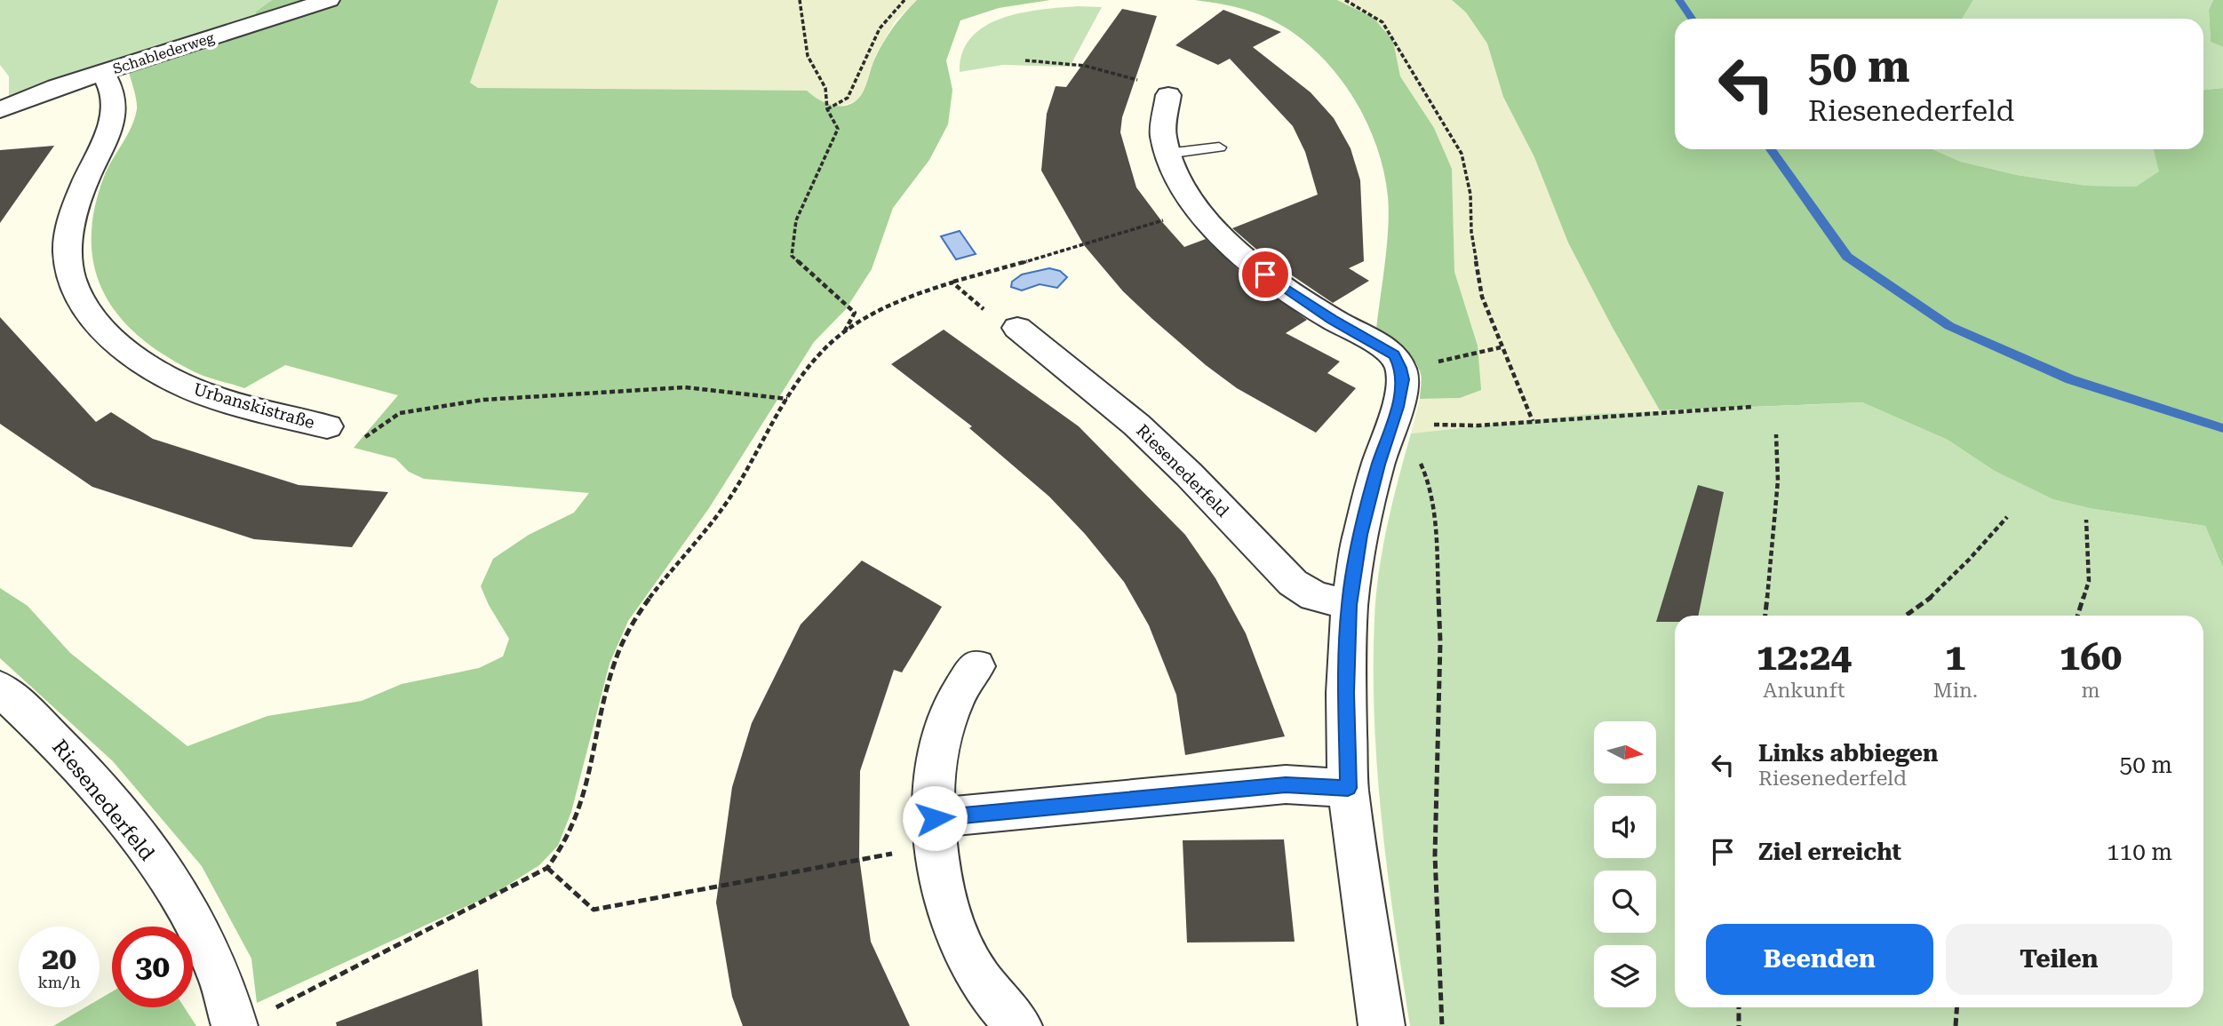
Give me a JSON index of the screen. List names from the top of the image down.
{
  "streets": {
    "street": ["Schablederweg", "Urbanskistraße", "Riesenederfeld"]
  },
  "crossings": [
    ["Schablederweg", "Urbanskistraße"]
  ],
  "north": "right",
  "page": {
    "turn": ["50 m", "Riesenederfeld"],
    "eta": [
      "12:24",
      "Ankunft",
      "1",
      "Min.",
      "160",
      "m"
    ],
    "list": [
      {
        "name": "Links abbiegen",
        "note": "Riesenederfeld",
        "value": "50 m"
      },
      {
        "name": "Ziel erreicht",
        "value": "110 m"
      }
    ],
    "buttons": ["Beenden", "Teilen"],
    "speed": "20 km/h",
    "limit": "30"
  }
}
